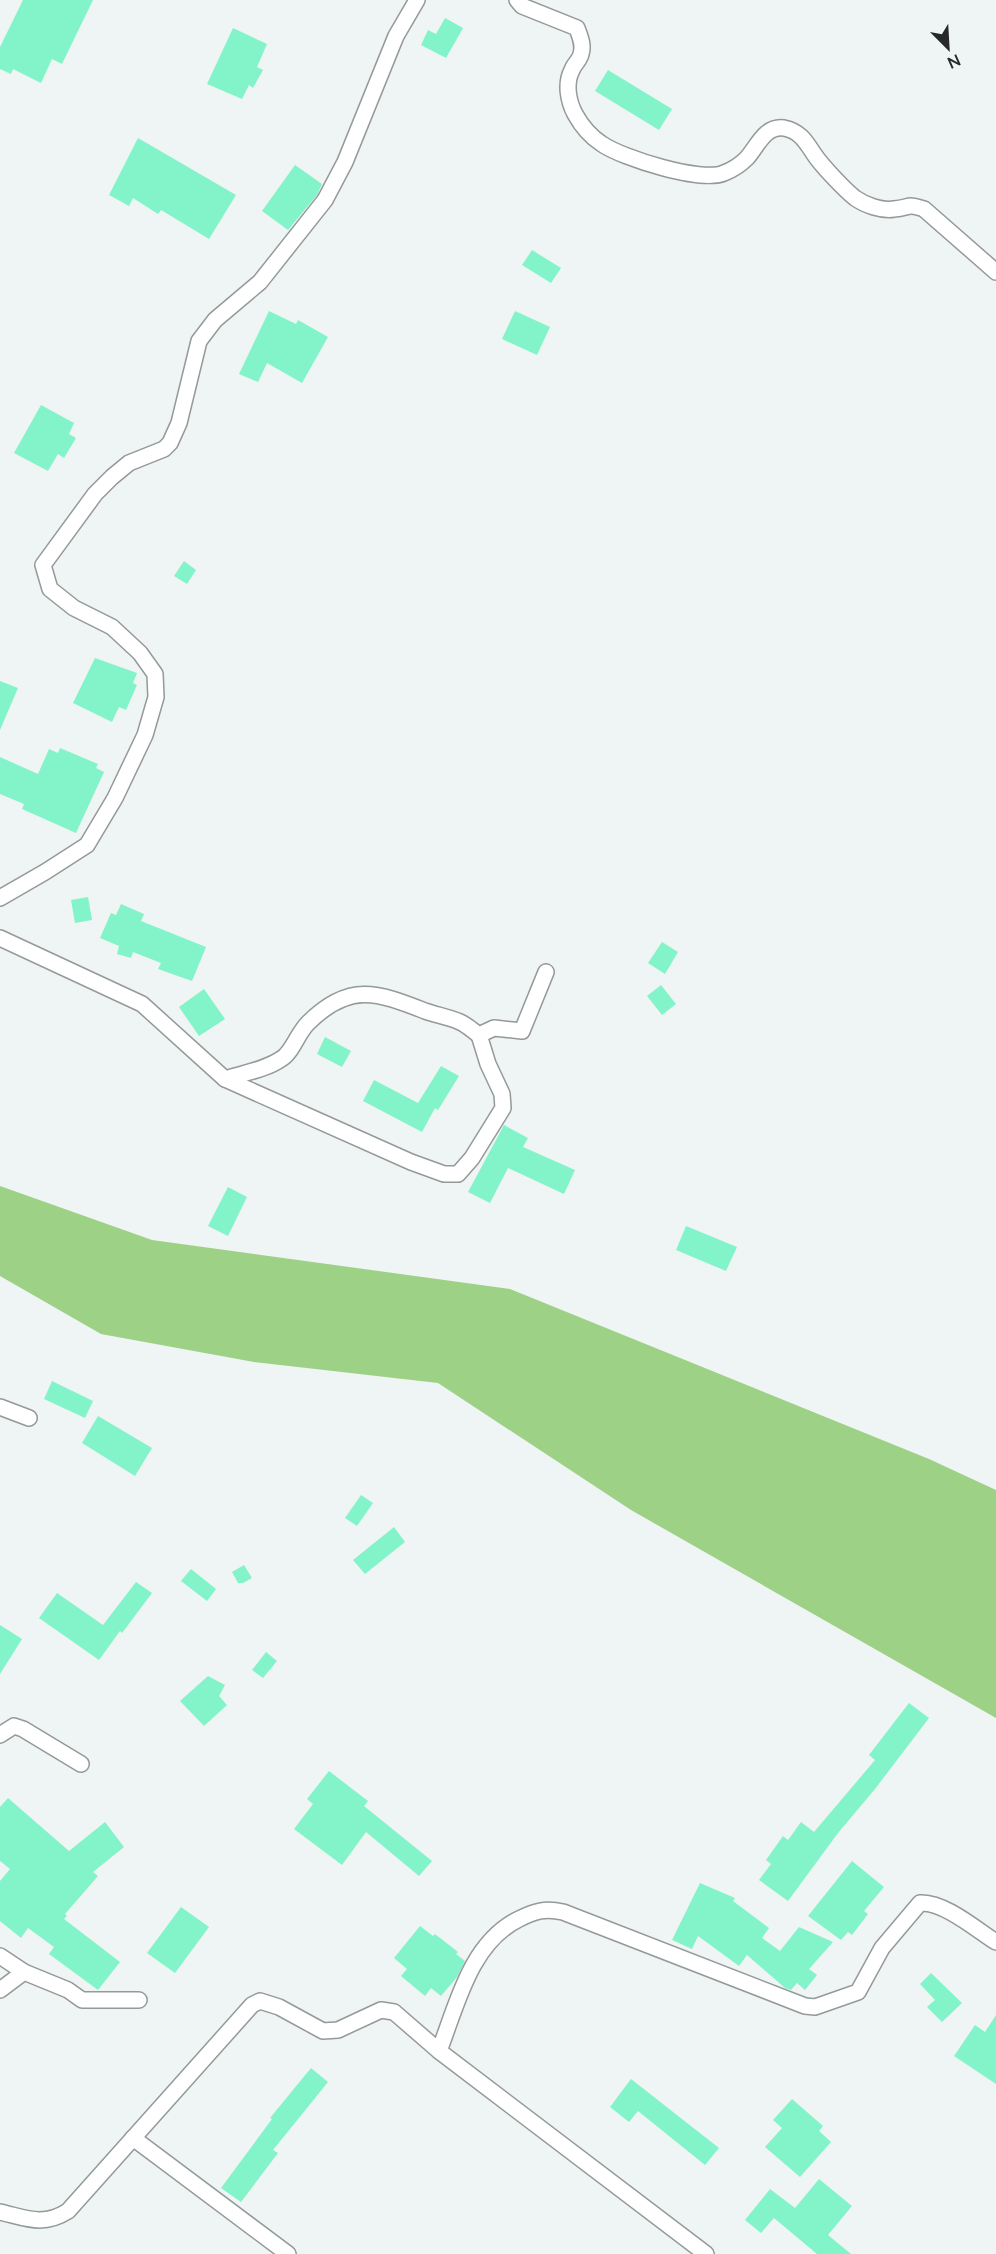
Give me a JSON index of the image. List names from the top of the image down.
{
  "north": "bottom right"
}
